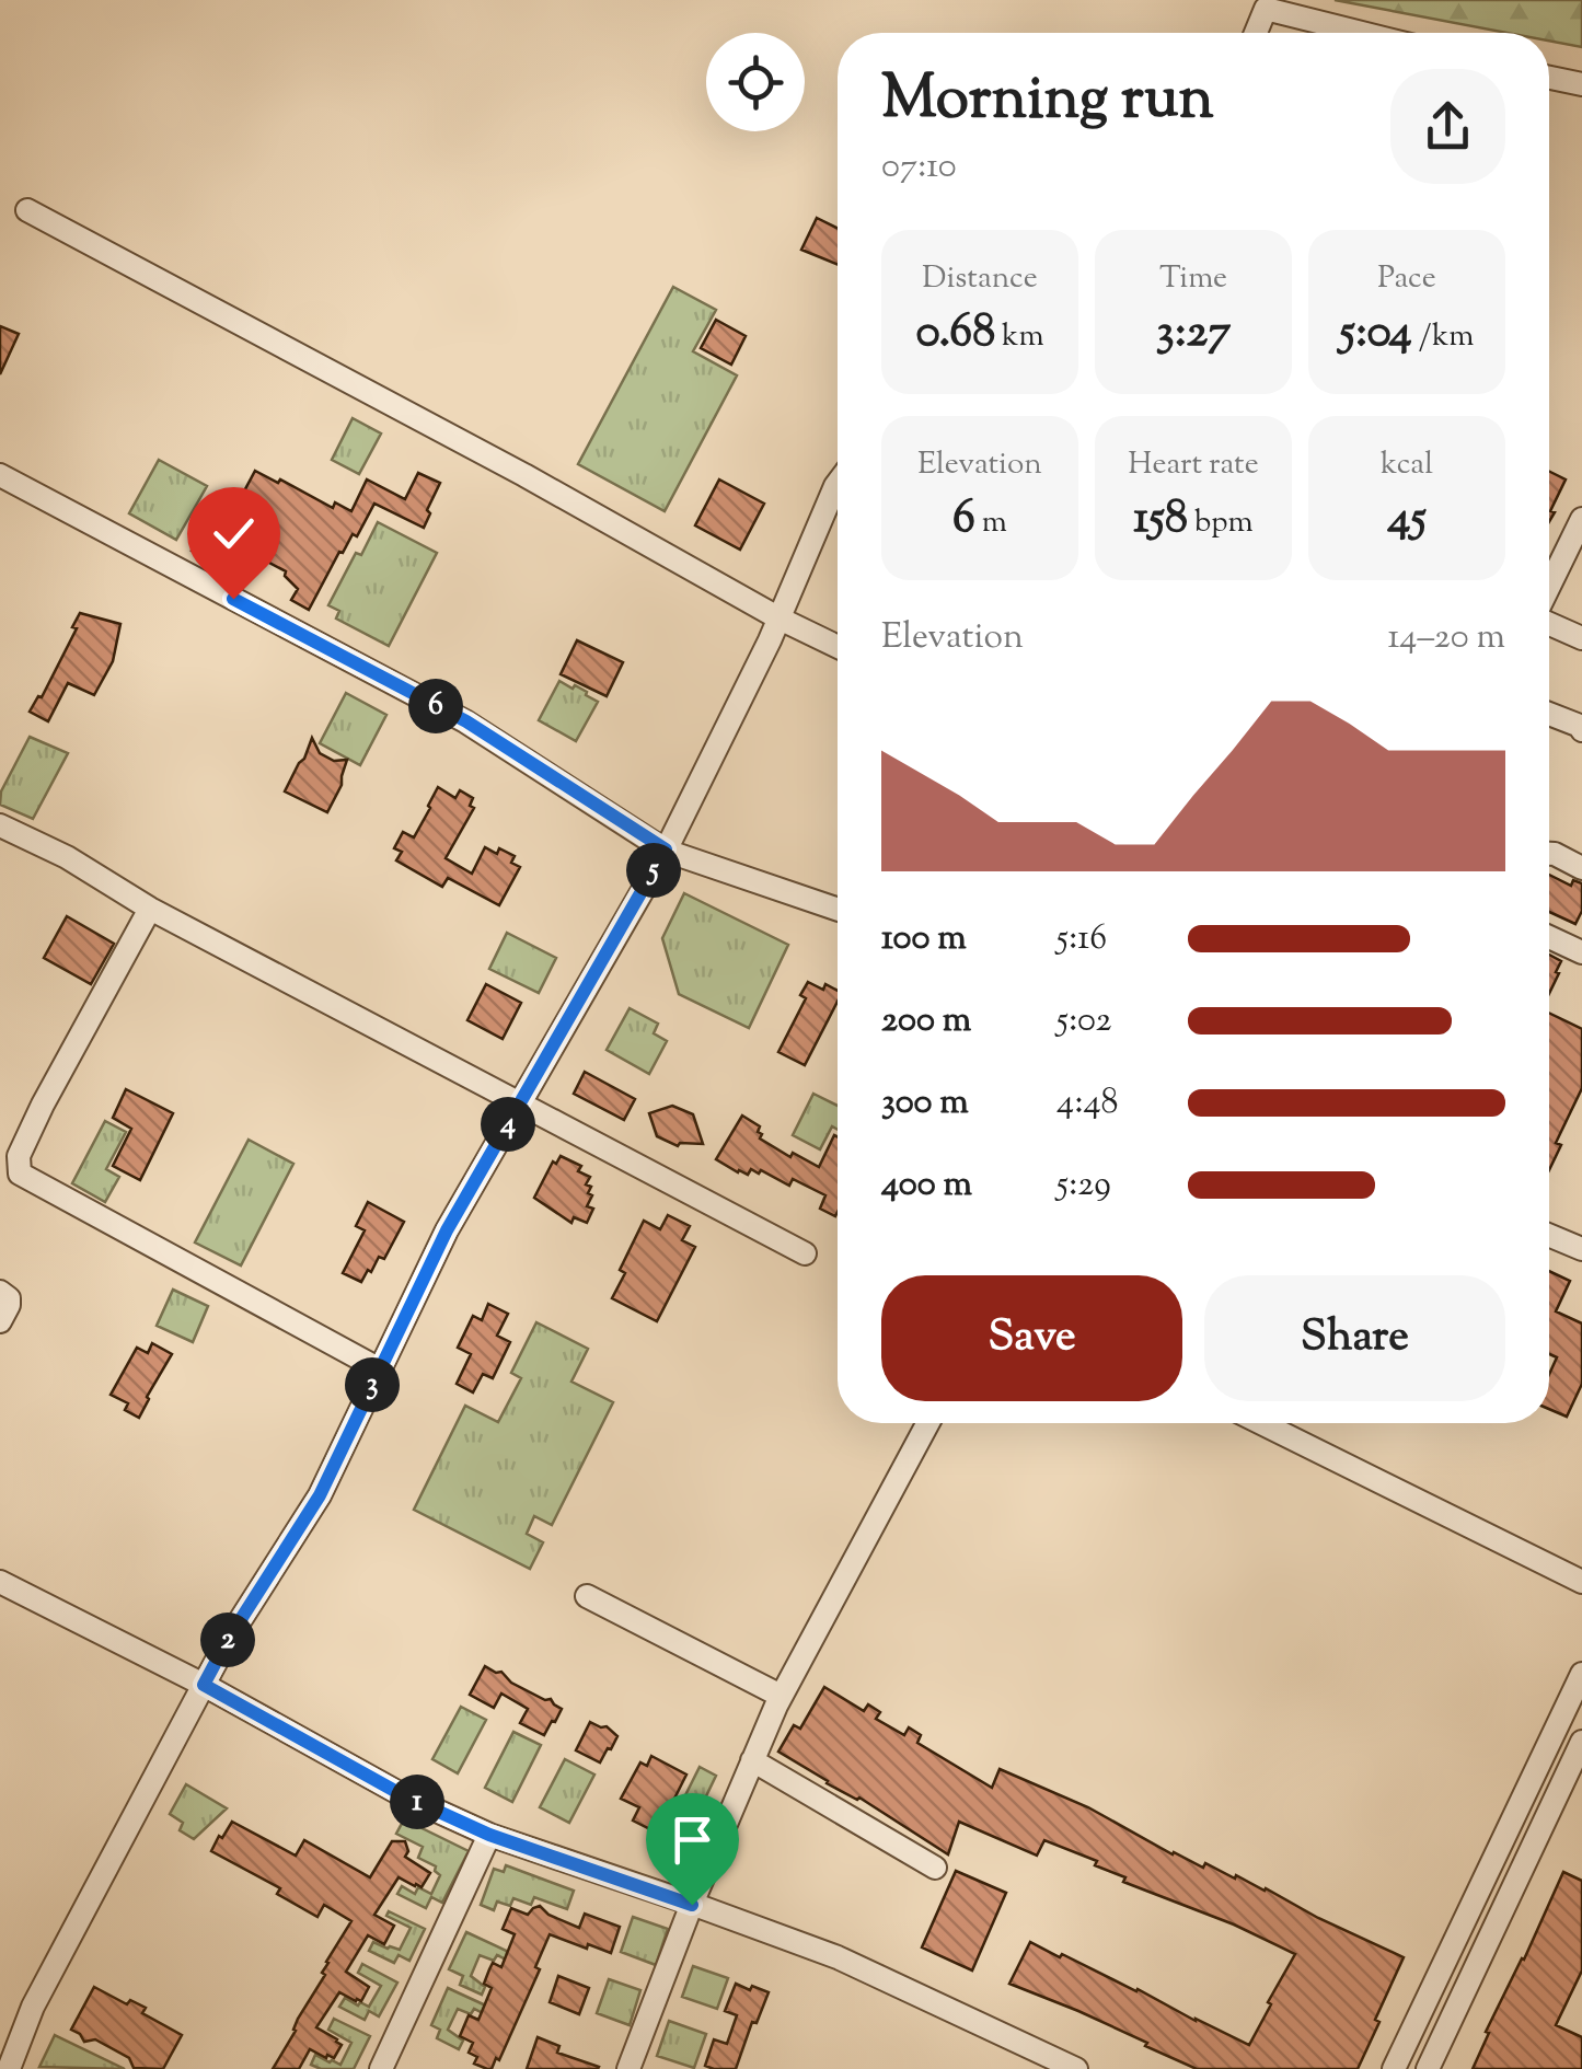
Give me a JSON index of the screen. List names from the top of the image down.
{
  "page": {
    "heading": ["Morning run", "07:10"],
    "stats": [
      ["Distance", "0.68 km"],
      ["Time", "3:27"],
      ["Pace", "5:04 /km"],
      ["Elevation", "6 m"],
      ["Heart rate", "158 bpm"],
      ["kcal", "45"]
    ],
    "chart": ["Elevation", "14–20 m"],
    "pins": [
      "6",
      "5",
      "4",
      "3",
      "2",
      "1"
    ],
    "list": [
      {
        "name": "100 m",
        "note": "5:16"
      },
      {
        "name": "200 m",
        "note": "5:02"
      },
      {
        "name": "300 m",
        "note": "4:48"
      },
      {
        "name": "400 m",
        "note": "5:29"
      }
    ],
    "buttons": ["Save", "Share"]
  }
}
